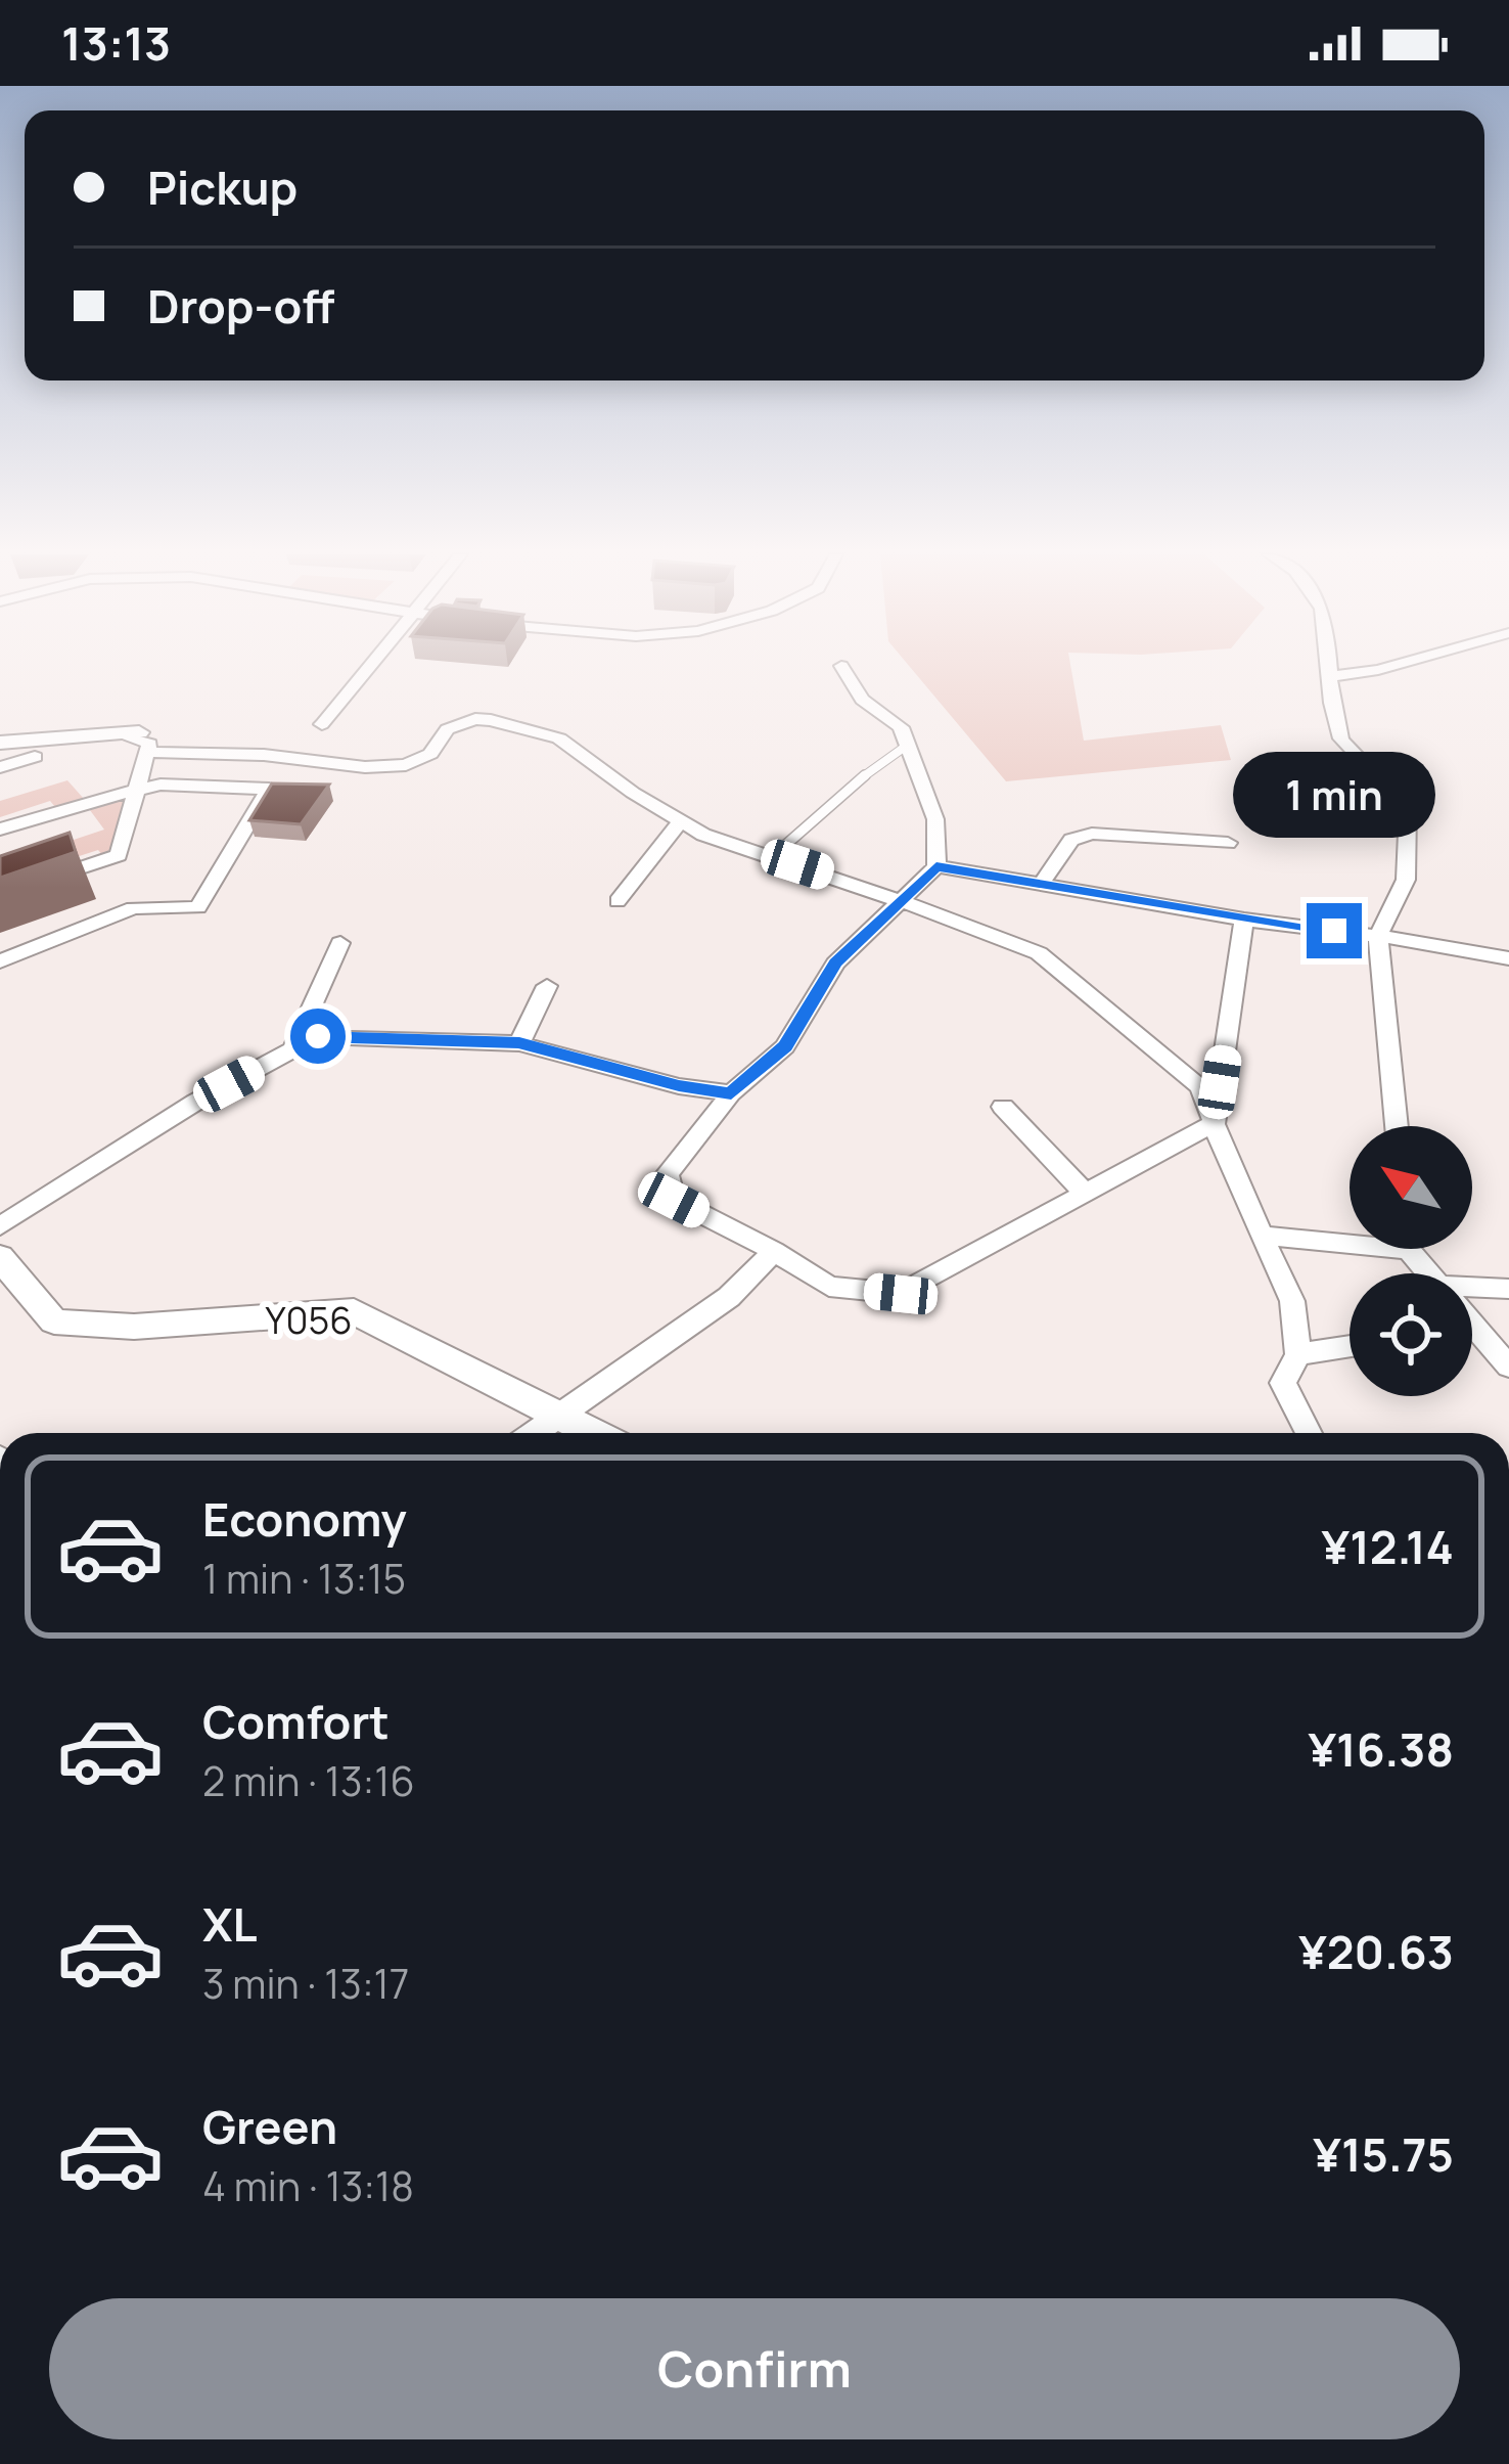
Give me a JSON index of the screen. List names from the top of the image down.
{
  "streets": {
    "street": ["Y056"]
  },
  "north": "top left",
  "page": {
    "status": "13:13",
    "banner": ["Pickup", "Drop-off"],
    "bubble": "1 min",
    "list": [
      {
        "name": "Economy",
        "note": "1 min · 13:15",
        "value": "¥12.14"
      },
      {
        "name": "Comfort",
        "note": "2 min · 13:16",
        "value": "¥16.38"
      },
      {
        "name": "XL",
        "note": "3 min · 13:17",
        "value": "¥20.63"
      },
      {
        "name": "Green",
        "note": "4 min · 13:18",
        "value": "¥15.75"
      }
    ],
    "buttons": "Confirm"
  }
}
